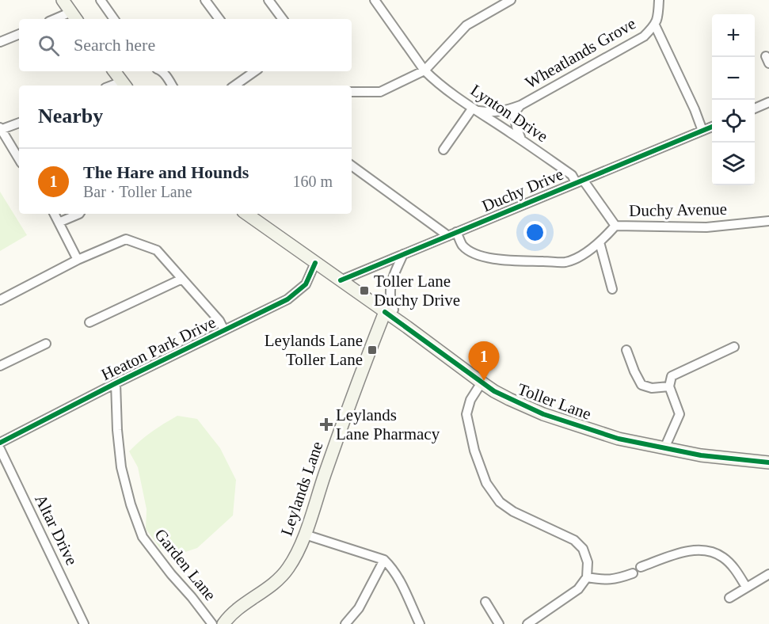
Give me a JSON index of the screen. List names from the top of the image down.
{
  "streets": {
    "main road": ["Toller Lane", "Leylands Lane"],
    "street": [
      "Wheatlands Grove",
      "Lynton Drive",
      "Duchy Drive",
      "Duchy Avenue",
      "Heaton Park Drive",
      "Altar Drive",
      "Garden Lane"
    ]
  },
  "crossings": [
    ["Wheatlands Grove", "Lynton Drive"],
    ["Lynton Drive", "Duchy Drive"],
    ["Lynton Drive", "Duchy Avenue"],
    ["Duchy Drive", "Duchy Avenue"],
    ["Duchy Drive", "Toller Lane"],
    ["Heaton Park Drive", "Toller Lane"],
    ["Heaton Park Drive", "Garden Lane"],
    ["Toller Lane", "Leylands Lane"]
  ],
  "places": {
    "transit": ["Toller Lane Duchy Drive", "Leylands Lane Toller Lane"],
    "health": ["Leylands Lane Pharmacy"]
  },
  "page": {
    "map_buttons": ["+", "−"],
    "search": "Search here",
    "heading": "Nearby",
    "list": [
      {
        "mark": "1",
        "name": "The Hare and Hounds",
        "note": "Bar · Toller Lane",
        "value": "160 m"
      }
    ],
    "pins": "1"
  }
}
